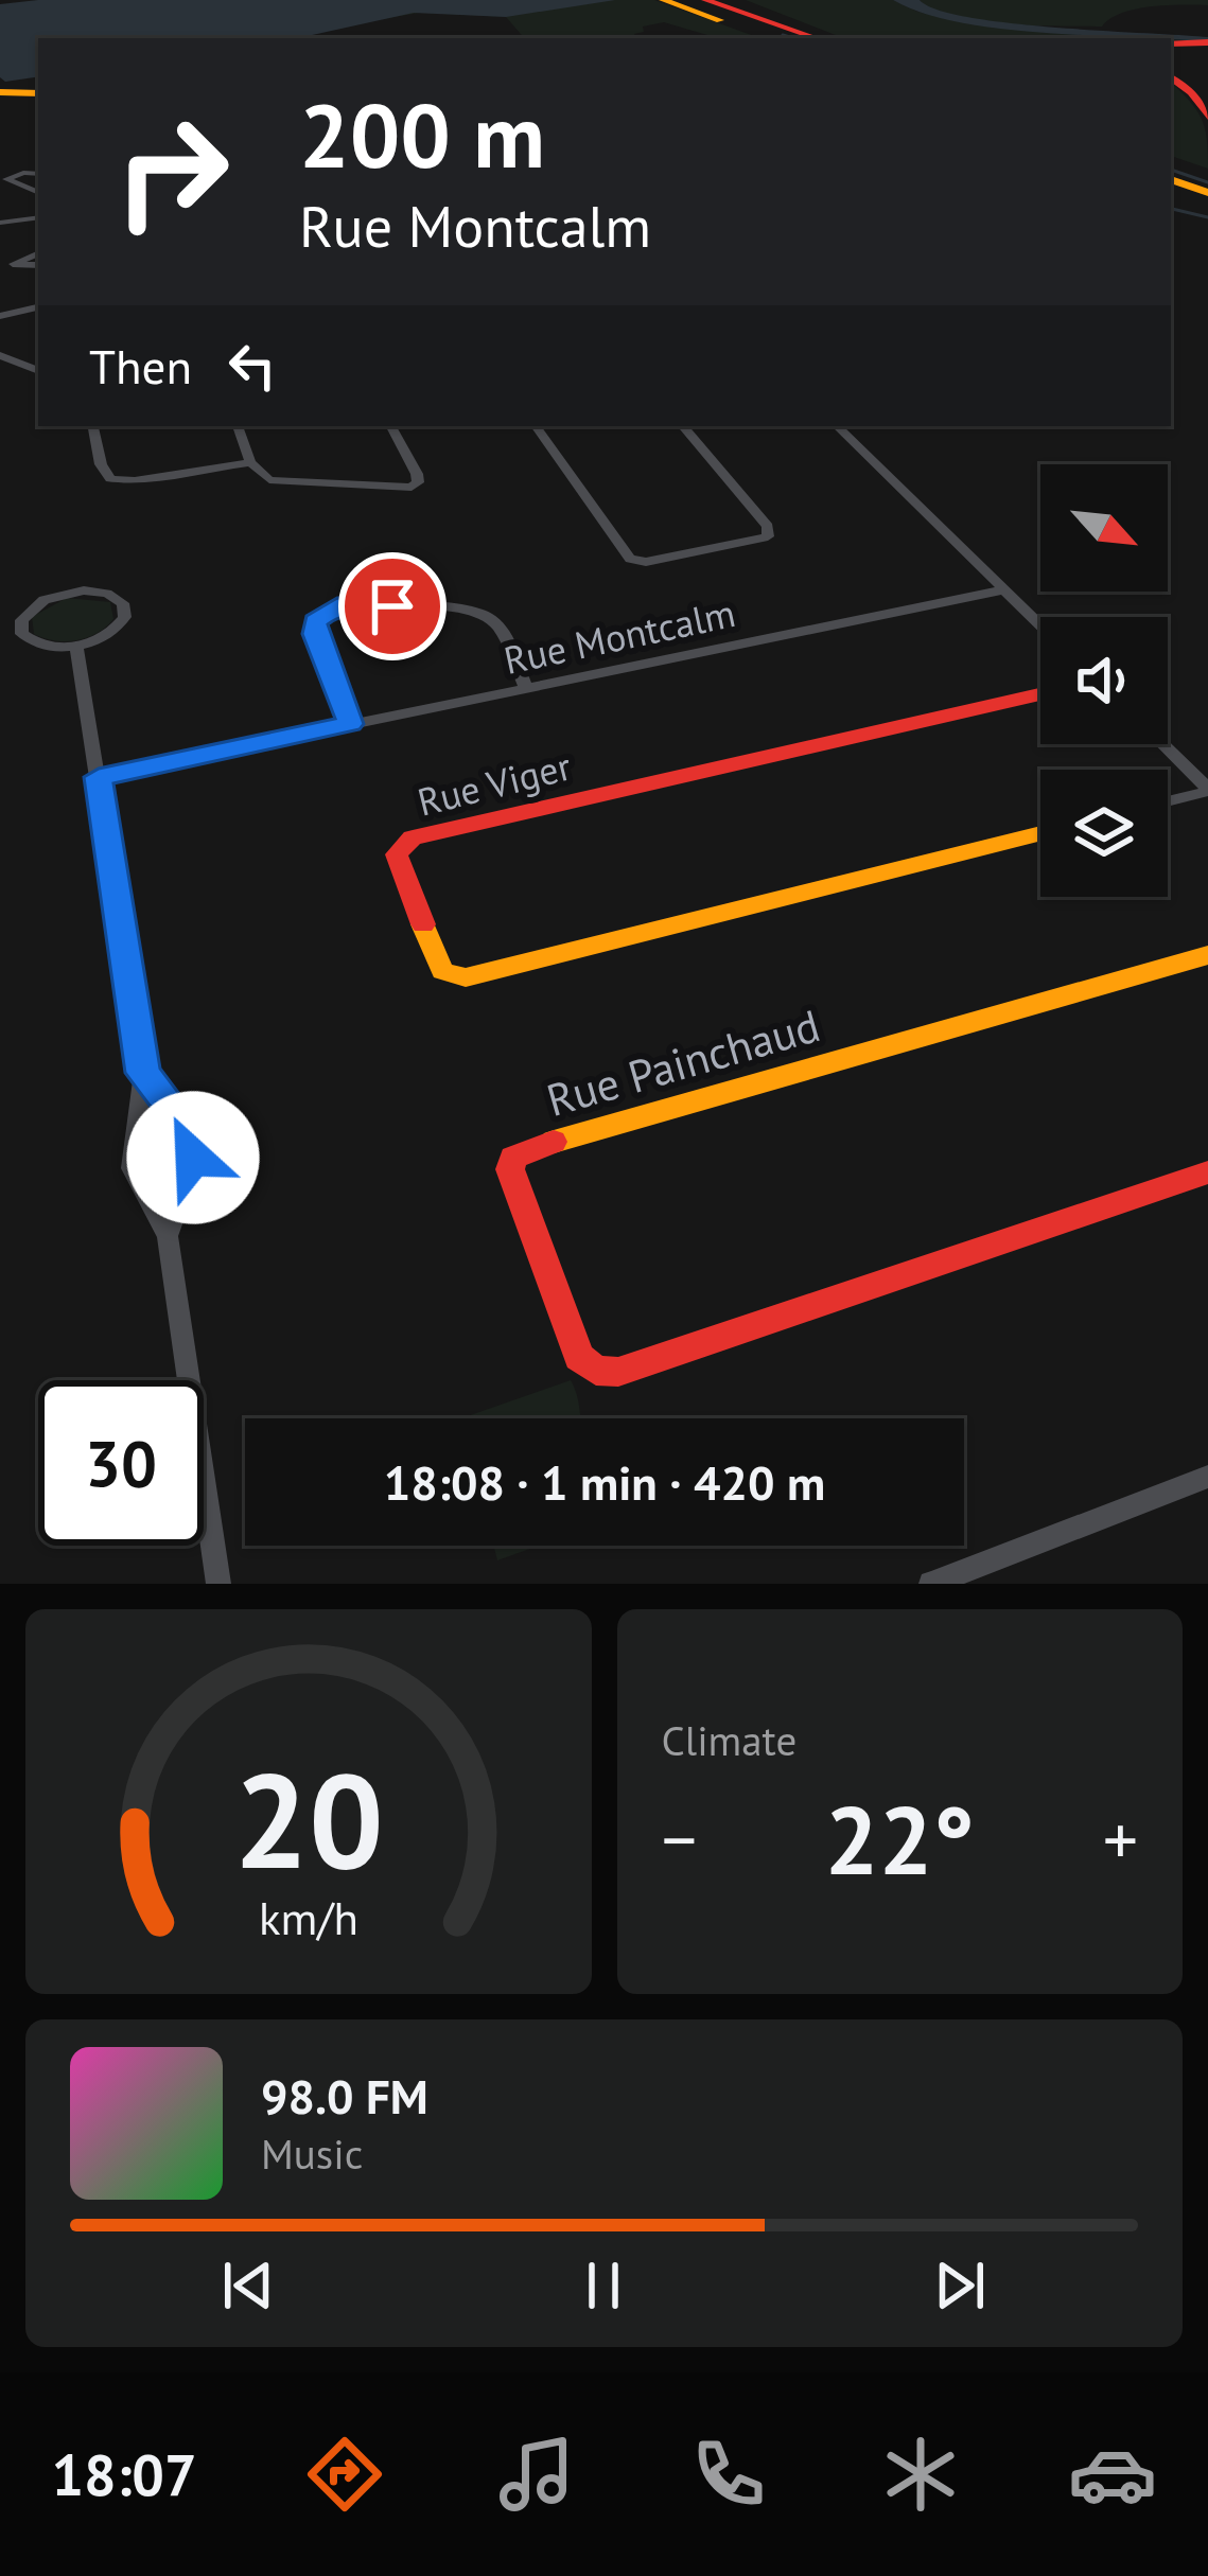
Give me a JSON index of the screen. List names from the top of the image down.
{
  "streets": {
    "main road": ["Rue Viger", "Rue Painchaud"],
    "street": ["Rue Montcalm"]
  },
  "north": "bottom right",
  "page": {
    "turn": ["200 m", "Rue Montcalm"],
    "then": "Then",
    "limit": "30",
    "trip": "18:08 · 1 min · 420 m",
    "tile": "Climate",
    "heat": ["−", "22°", "+"],
    "song": ["98.0 FM", "Music"],
    "tabs": "18:07",
    "gauge": ["20", "km/h"]
  }
}
